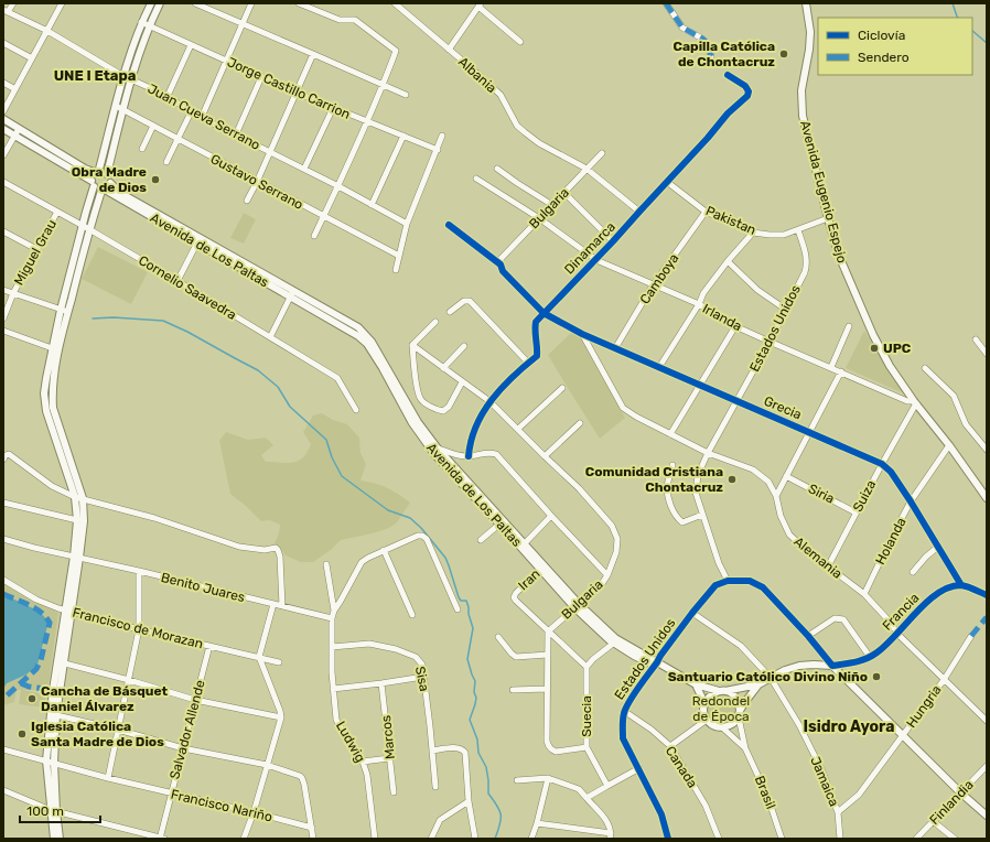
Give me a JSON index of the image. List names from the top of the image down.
{
  "streets": {
    "main road": ["Avenida Eugenio Espejo", "Avenida de Los Paltas", "Francia"],
    "street": [
      "Albania",
      "Jorge Castillo Carrion",
      "Juan Cueva Serrano",
      "Gustavo Serrano",
      "Bulgaria",
      "Pakistan",
      "Dinamarca",
      "Miguel Grau",
      "Camboya",
      "Cornelio Saavedra",
      "Irlanda",
      "Estados Unidos",
      "Grecia",
      "Siria",
      "Suiza",
      "Holanda",
      "Alemania",
      "Iran",
      "Benito Juares",
      "Francisco de Morazan",
      "Sisa",
      "Hungria",
      "Suecia",
      "Salvador Allende",
      "Marcos",
      "Ludwig",
      "Canada",
      "Jamaica",
      "Brasil",
      "Finlandia",
      "Francisco Nariño"
    ]
  },
  "crossings": [
    ["Albania", "Bulgaria"],
    ["Albania", "Dinamarca"],
    ["Avenida Eugenio Espejo", "Pakistan"],
    ["Avenida Eugenio Espejo", "Irlanda"],
    ["Avenida Eugenio Espejo", "Suiza"],
    ["Avenida Eugenio Espejo", "Holanda"],
    ["Bulgaria", "Dinamarca"],
    ["Bulgaria", "Avenida de Los Paltas"],
    ["Bulgaria", "Irlanda"],
    ["Bulgaria", "Grecia"],
    ["Bulgaria", "Iran"],
    ["Pakistan", "Dinamarca"],
    ["Pakistan", "Camboya"],
    ["Pakistan", "Estados Unidos"],
    ["Dinamarca", "Irlanda"],
    ["Dinamarca", "Grecia"],
    ["Avenida de Los Paltas", "Estados Unidos"],
    ["Avenida de Los Paltas", "Iran"],
    ["Avenida de Los Paltas", "Francia"],
    ["Avenida de Los Paltas", "Brasil"],
    ["Miguel Grau", "Cornelio Saavedra"],
    ["Camboya", "Irlanda"],
    ["Camboya", "Grecia"],
    ["Irlanda", "Estados Unidos"],
    ["Irlanda", "Suiza"],
    ["Estados Unidos", "Grecia"],
    ["Estados Unidos", "Alemania"],
    ["Estados Unidos", "Canada"],
    ["Estados Unidos", "Jamaica"],
    ["Grecia", "Suiza"],
    ["Grecia", "Holanda"],
    ["Grecia", "Alemania"],
    ["Grecia", "Francia"],
    ["Siria", "Suiza"],
    ["Suiza", "Alemania"],
    ["Holanda", "Alemania"],
    ["Alemania", "Francia"],
    ["Alemania", "Hungria"],
    ["Benito Juares", "Ludwig"],
    ["Francia", "Jamaica"],
    ["Francia", "Brasil"],
    ["Francisco de Morazan", "Salvador Allende"],
    ["Sisa", "Ludwig"],
    ["Hungria", "Jamaica"],
    ["Salvador Allende", "Francisco Nariño"]
  ],
  "districts": ["UNE I Etapa", "Isidro Ayora"],
  "parks": ["Redondel de Época"],
  "places": [
    "Capilla Católica de Chontacruz",
    "Obra Madre de Dios",
    "UPC",
    "Comunidad Cristiana Chontacruz",
    "Santuario Católico Divino Niño",
    "Cancha de Básquet Daniel Álvarez",
    "Iglesia Católica Santa Madre de Dios"
  ],
  "legend": ["Ciclovía", "Sendero"],
  "scale_bar": "100 m"
}
